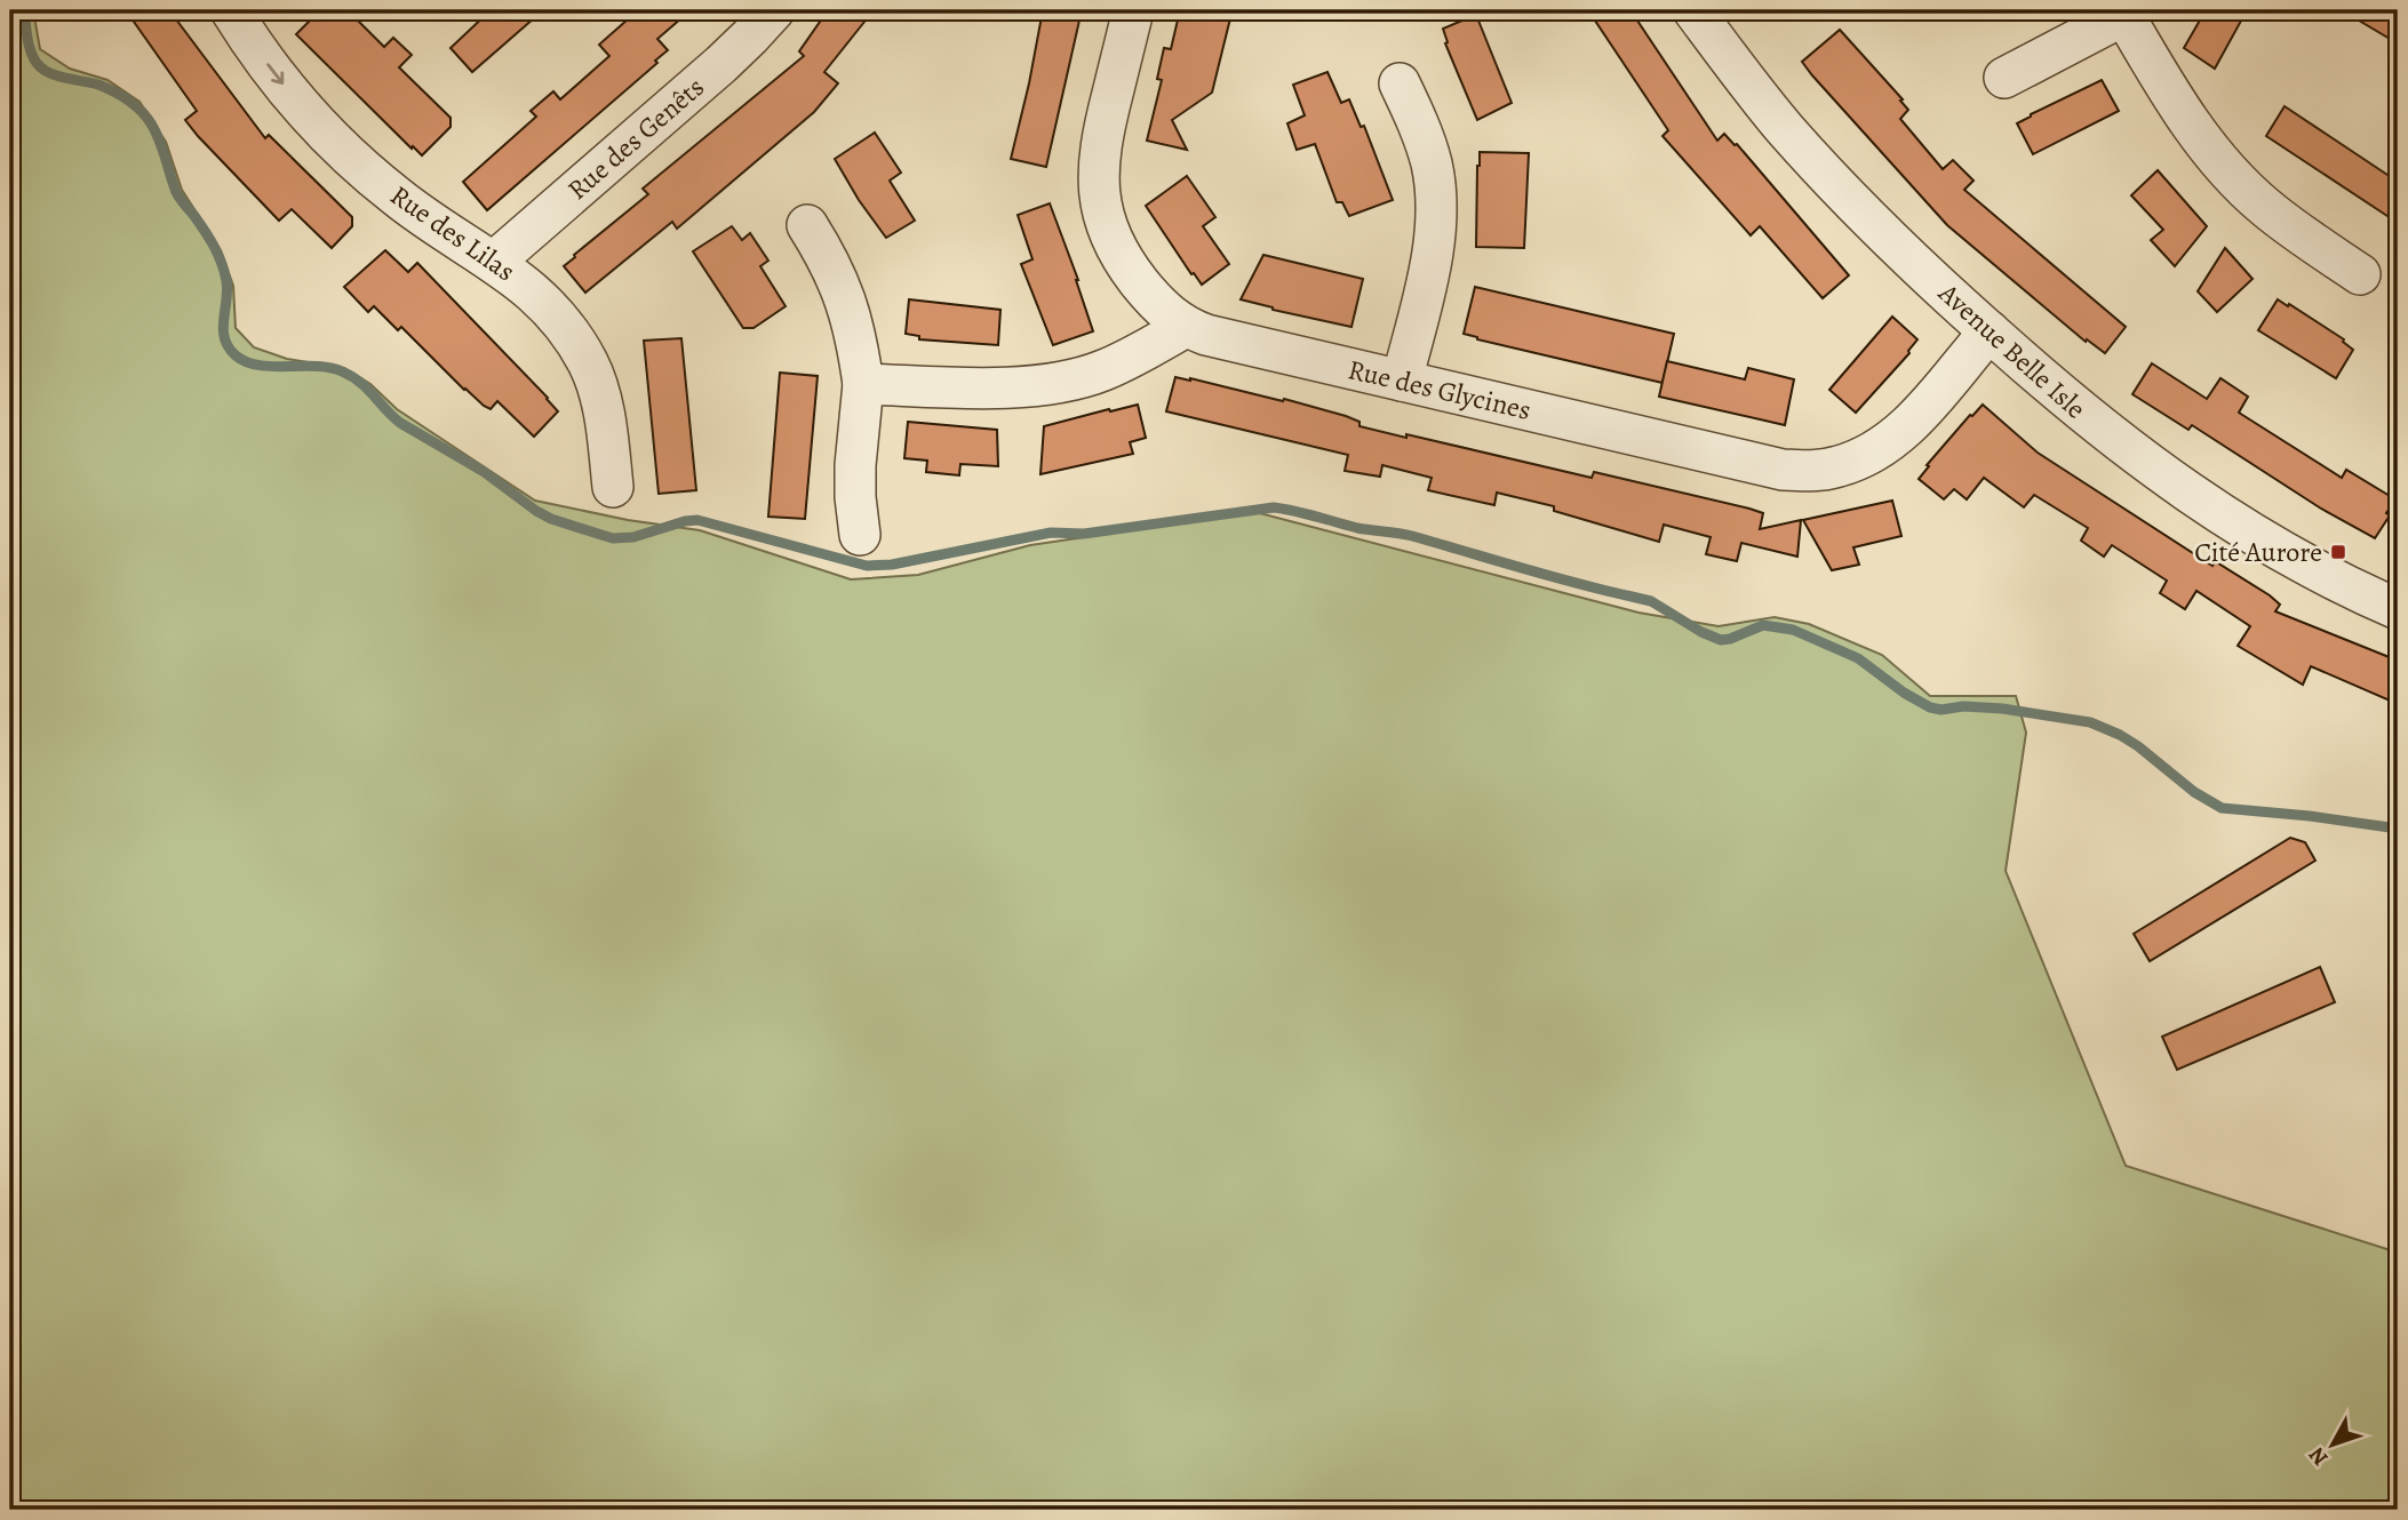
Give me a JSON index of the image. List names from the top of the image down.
{
  "streets": {
    "street": [
      "Rue des Genêts",
      "Rue des Lilas",
      "Avenue Belle Isle",
      "Rue des Glycines"
    ]
  },
  "crossings": [
    ["Rue des Genêts", "Rue des Lilas"],
    ["Avenue Belle Isle", "Rue des Glycines"]
  ],
  "one_way": ["Rue des Lilas"],
  "places": {
    "transit": ["Cité Aurore"]
  },
  "north": "bottom left"
}
